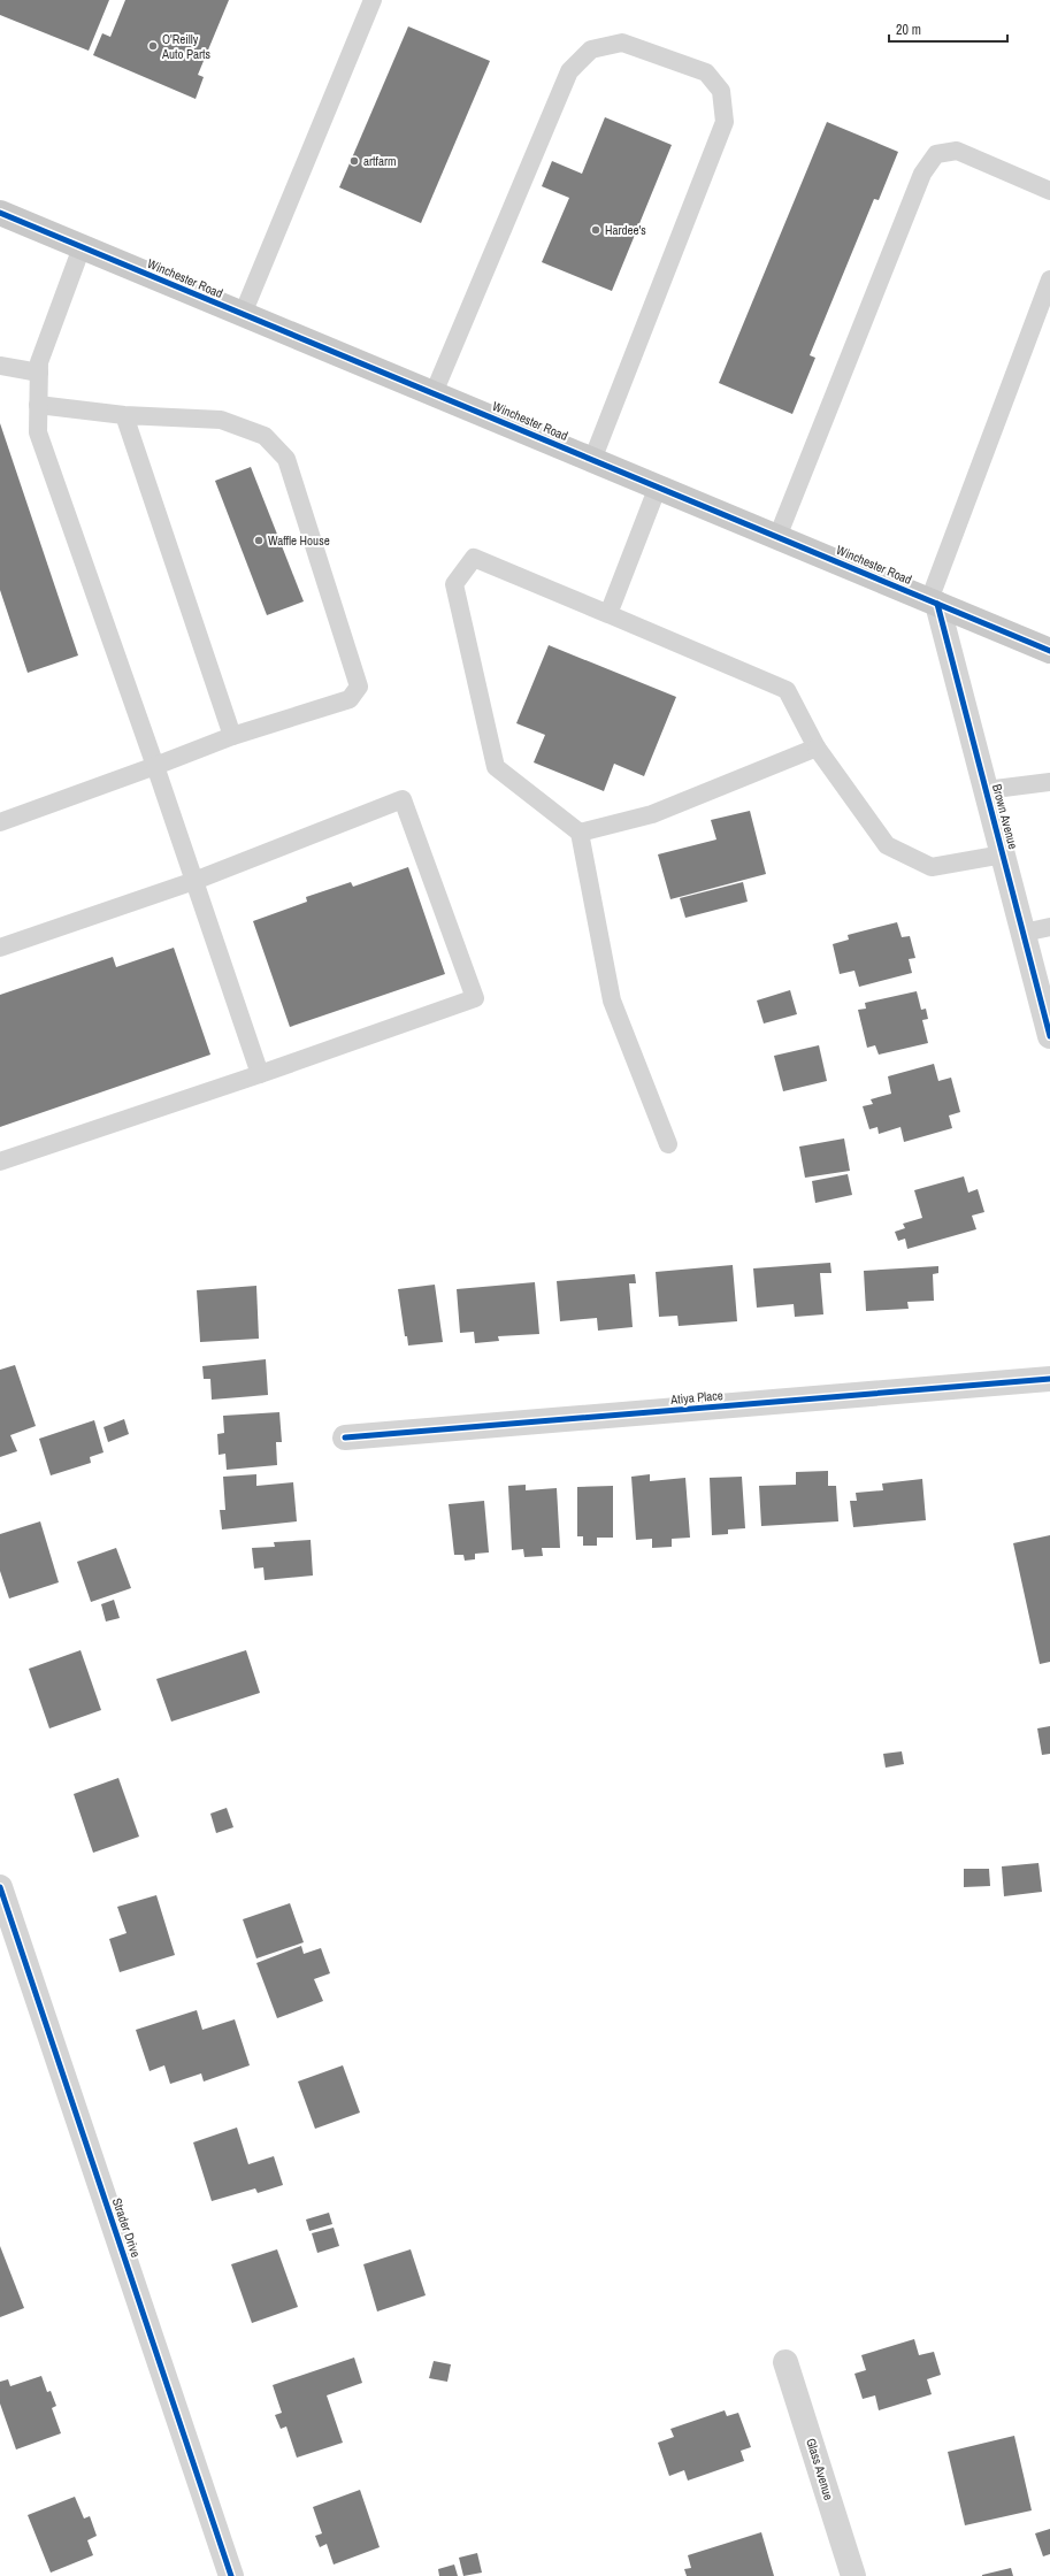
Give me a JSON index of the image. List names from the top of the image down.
{
  "streets": {
    "main road": ["Winchester Road"],
    "street": [
      "Brown Avenue",
      "Atiya Place",
      "Strader Drive",
      "Glass Avenue"
    ]
  },
  "crossings": [
    ["Winchester Road", "Brown Avenue"]
  ],
  "places": [
    "O'Reilly Auto Parts",
    "artfarm",
    "Hardee's",
    "Waffle House"
  ],
  "scale_bar": "20 m"
}
